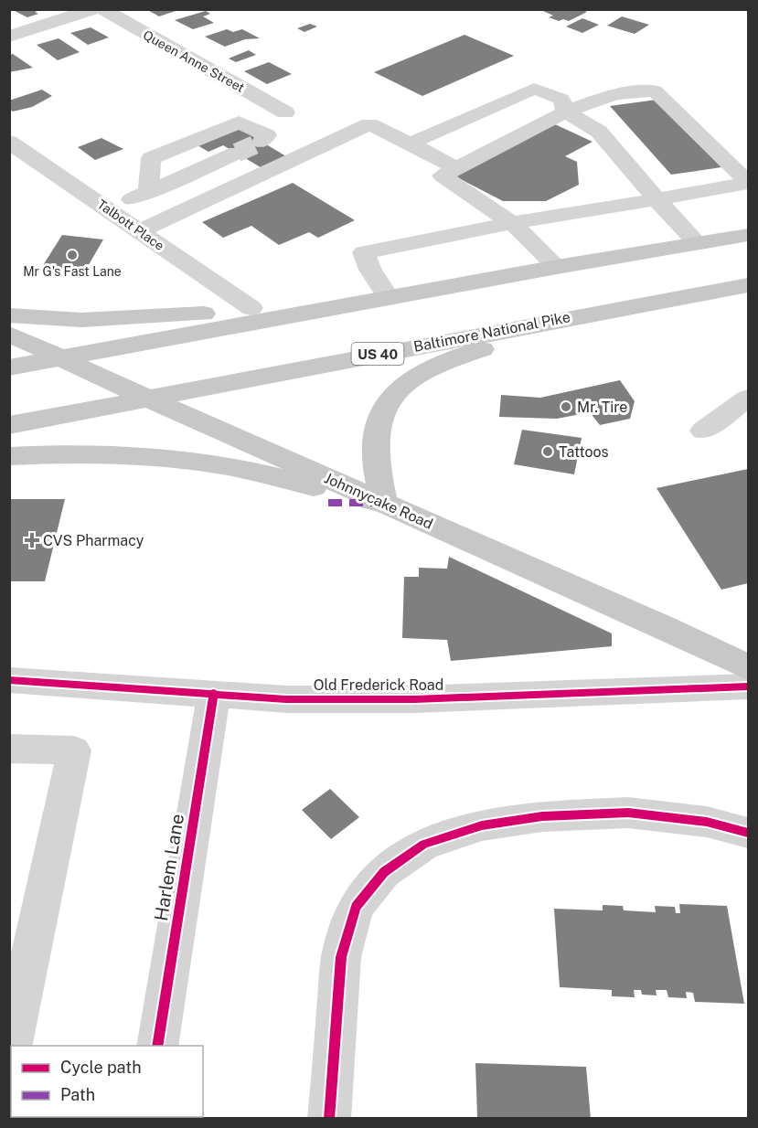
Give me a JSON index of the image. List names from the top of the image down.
{
  "streets": {
    "main road": ["Baltimore National Pike", "US 40", "Johnnycake Road"],
    "street": [
      "Queen Anne Street",
      "Talbott Place",
      "Old Frederick Road",
      "Harlem Lane"
    ]
  },
  "crossings": [
    ["Baltimore National Pike", "Johnnycake Road"],
    ["Old Frederick Road", "Harlem Lane"]
  ],
  "places": {
    "other": ["Mr G's Fast Lane", "Mr. Tire", "Tattoos"],
    "health": ["CVS Pharmacy"]
  },
  "legend": ["Cycle path", "Path"]
}
